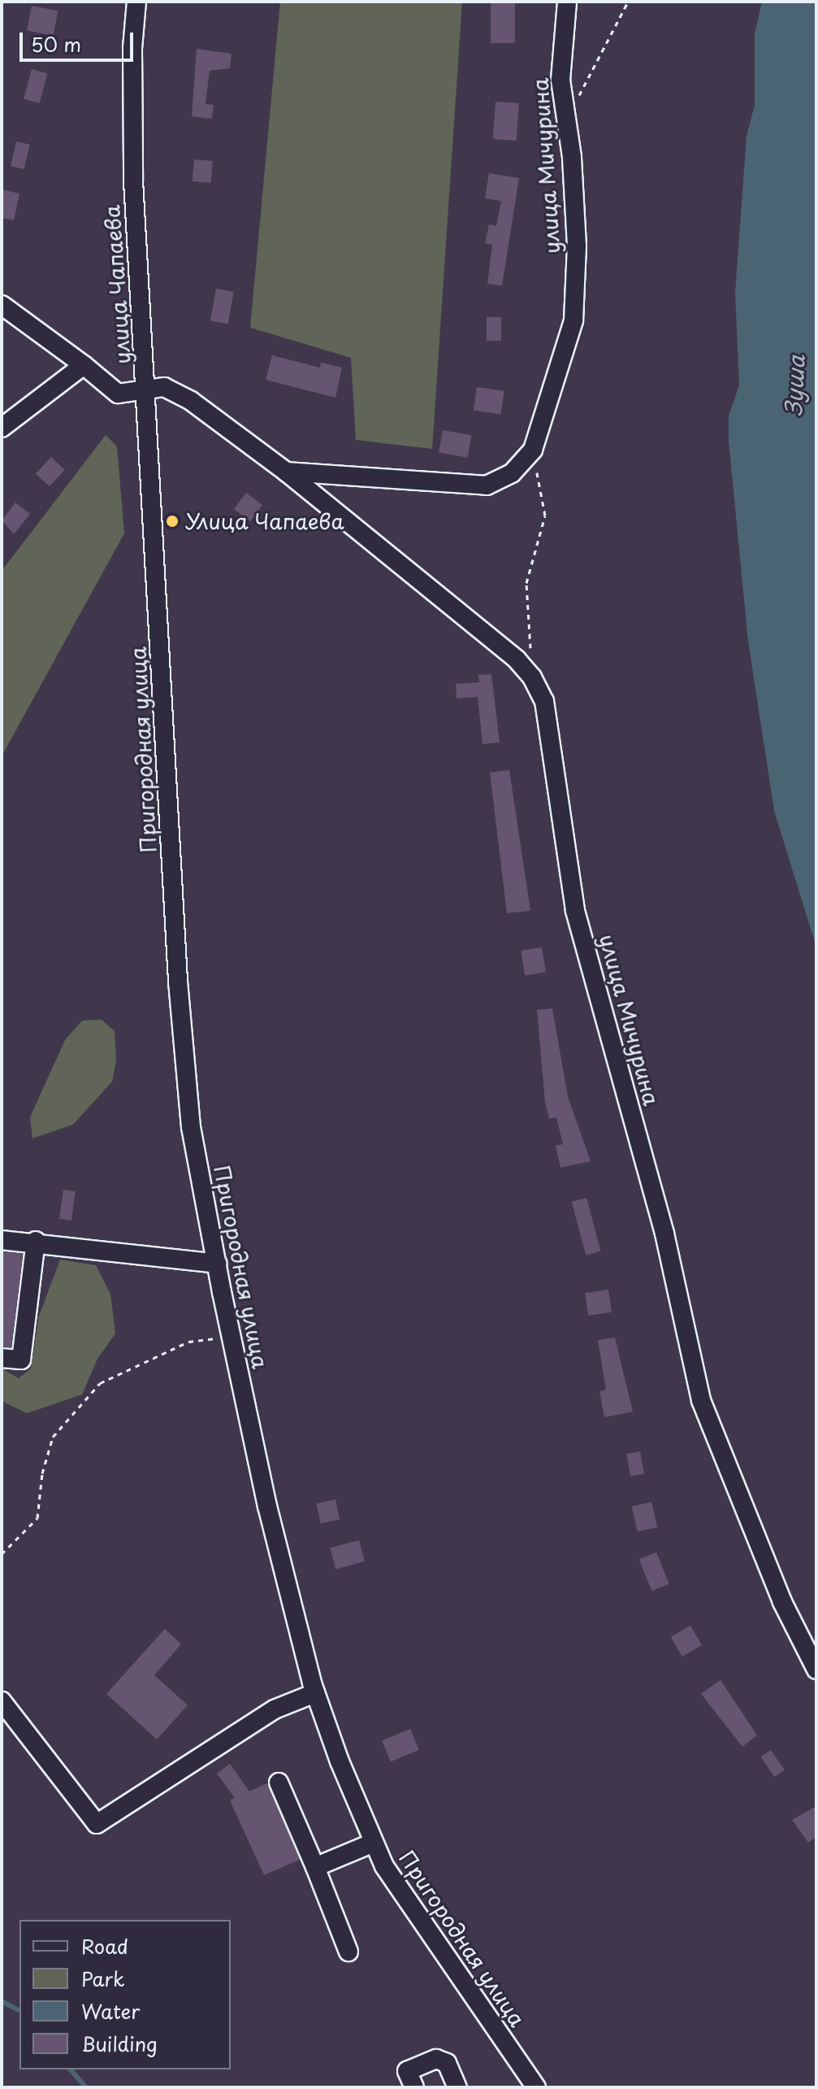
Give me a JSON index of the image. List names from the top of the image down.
{
  "streets": {
    "street": ["улица Мичурина", "улица Чапаева", "Пригородная улица"]
  },
  "crossings": [
    ["улица Мичурина", "улица Чапаева"],
    ["улица Мичурина", "Пригородная улица"],
    ["улица Чапаева", "Пригородная улица"]
  ],
  "water": ["Зуша"],
  "places": ["Улица Чапаева"],
  "legend": [
    "Road",
    "Park",
    "Water",
    "Building"
  ],
  "scale_bar": "50 m"
}
